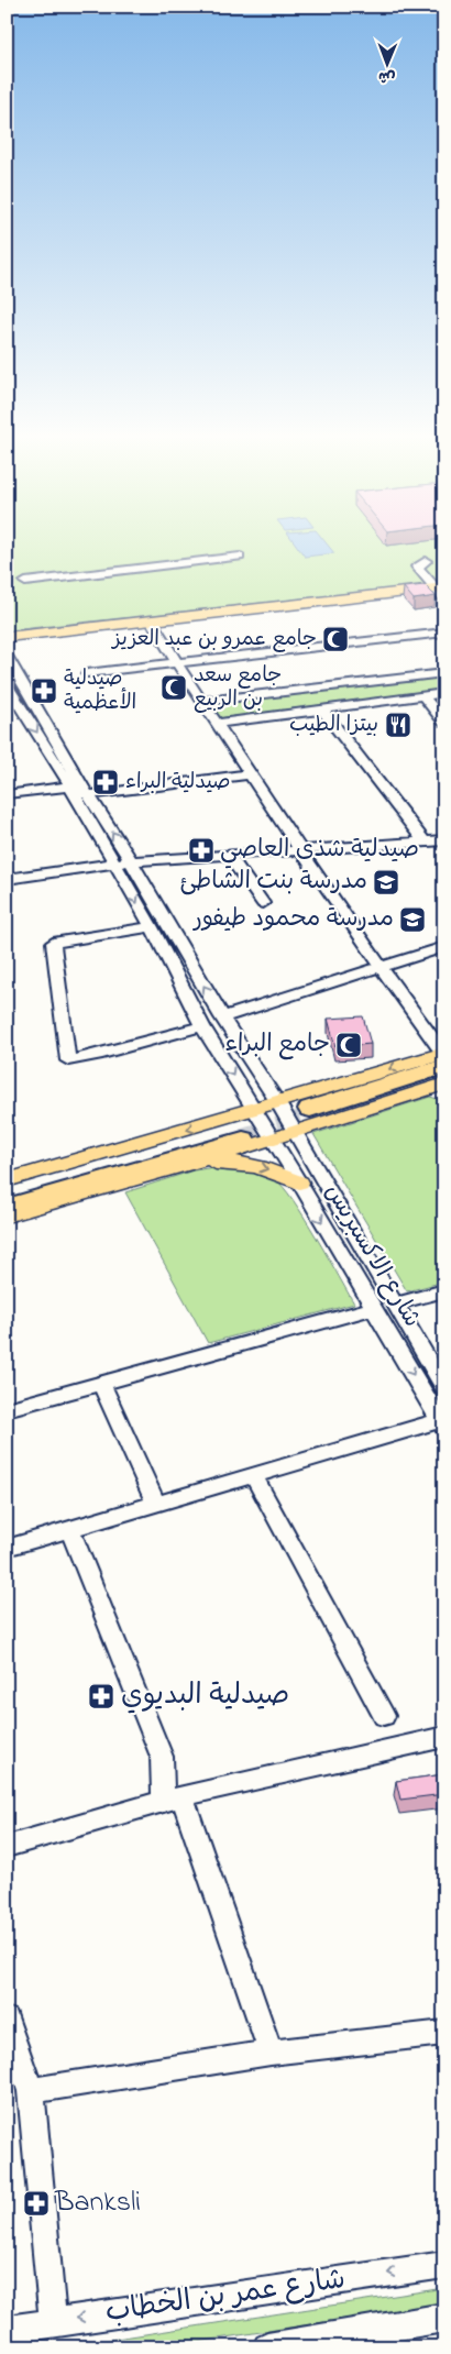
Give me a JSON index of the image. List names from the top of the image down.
{
  "streets": {
    "street": ["شارع الاكسبريس", "شارع عمر بن الخطاب"]
  },
  "places": {
    "mosque": ["جامع عمرو بن عبد العزيز", "جامع سعد بن الربيع", "جامع البراء"],
    "pharmacy": [
      "صيدلية الأعظمية",
      "صيدلية البراء",
      "صيدلية شذى العاصي",
      "صيدلية البديوي",
      "Banksli"
    ],
    "restaurant": ["بيتزا الطيب"],
    "school or university": ["مدرسة بنت الشاطئ", "مدرسة محمود طيفور"]
  },
  "north": "bottom"
}
